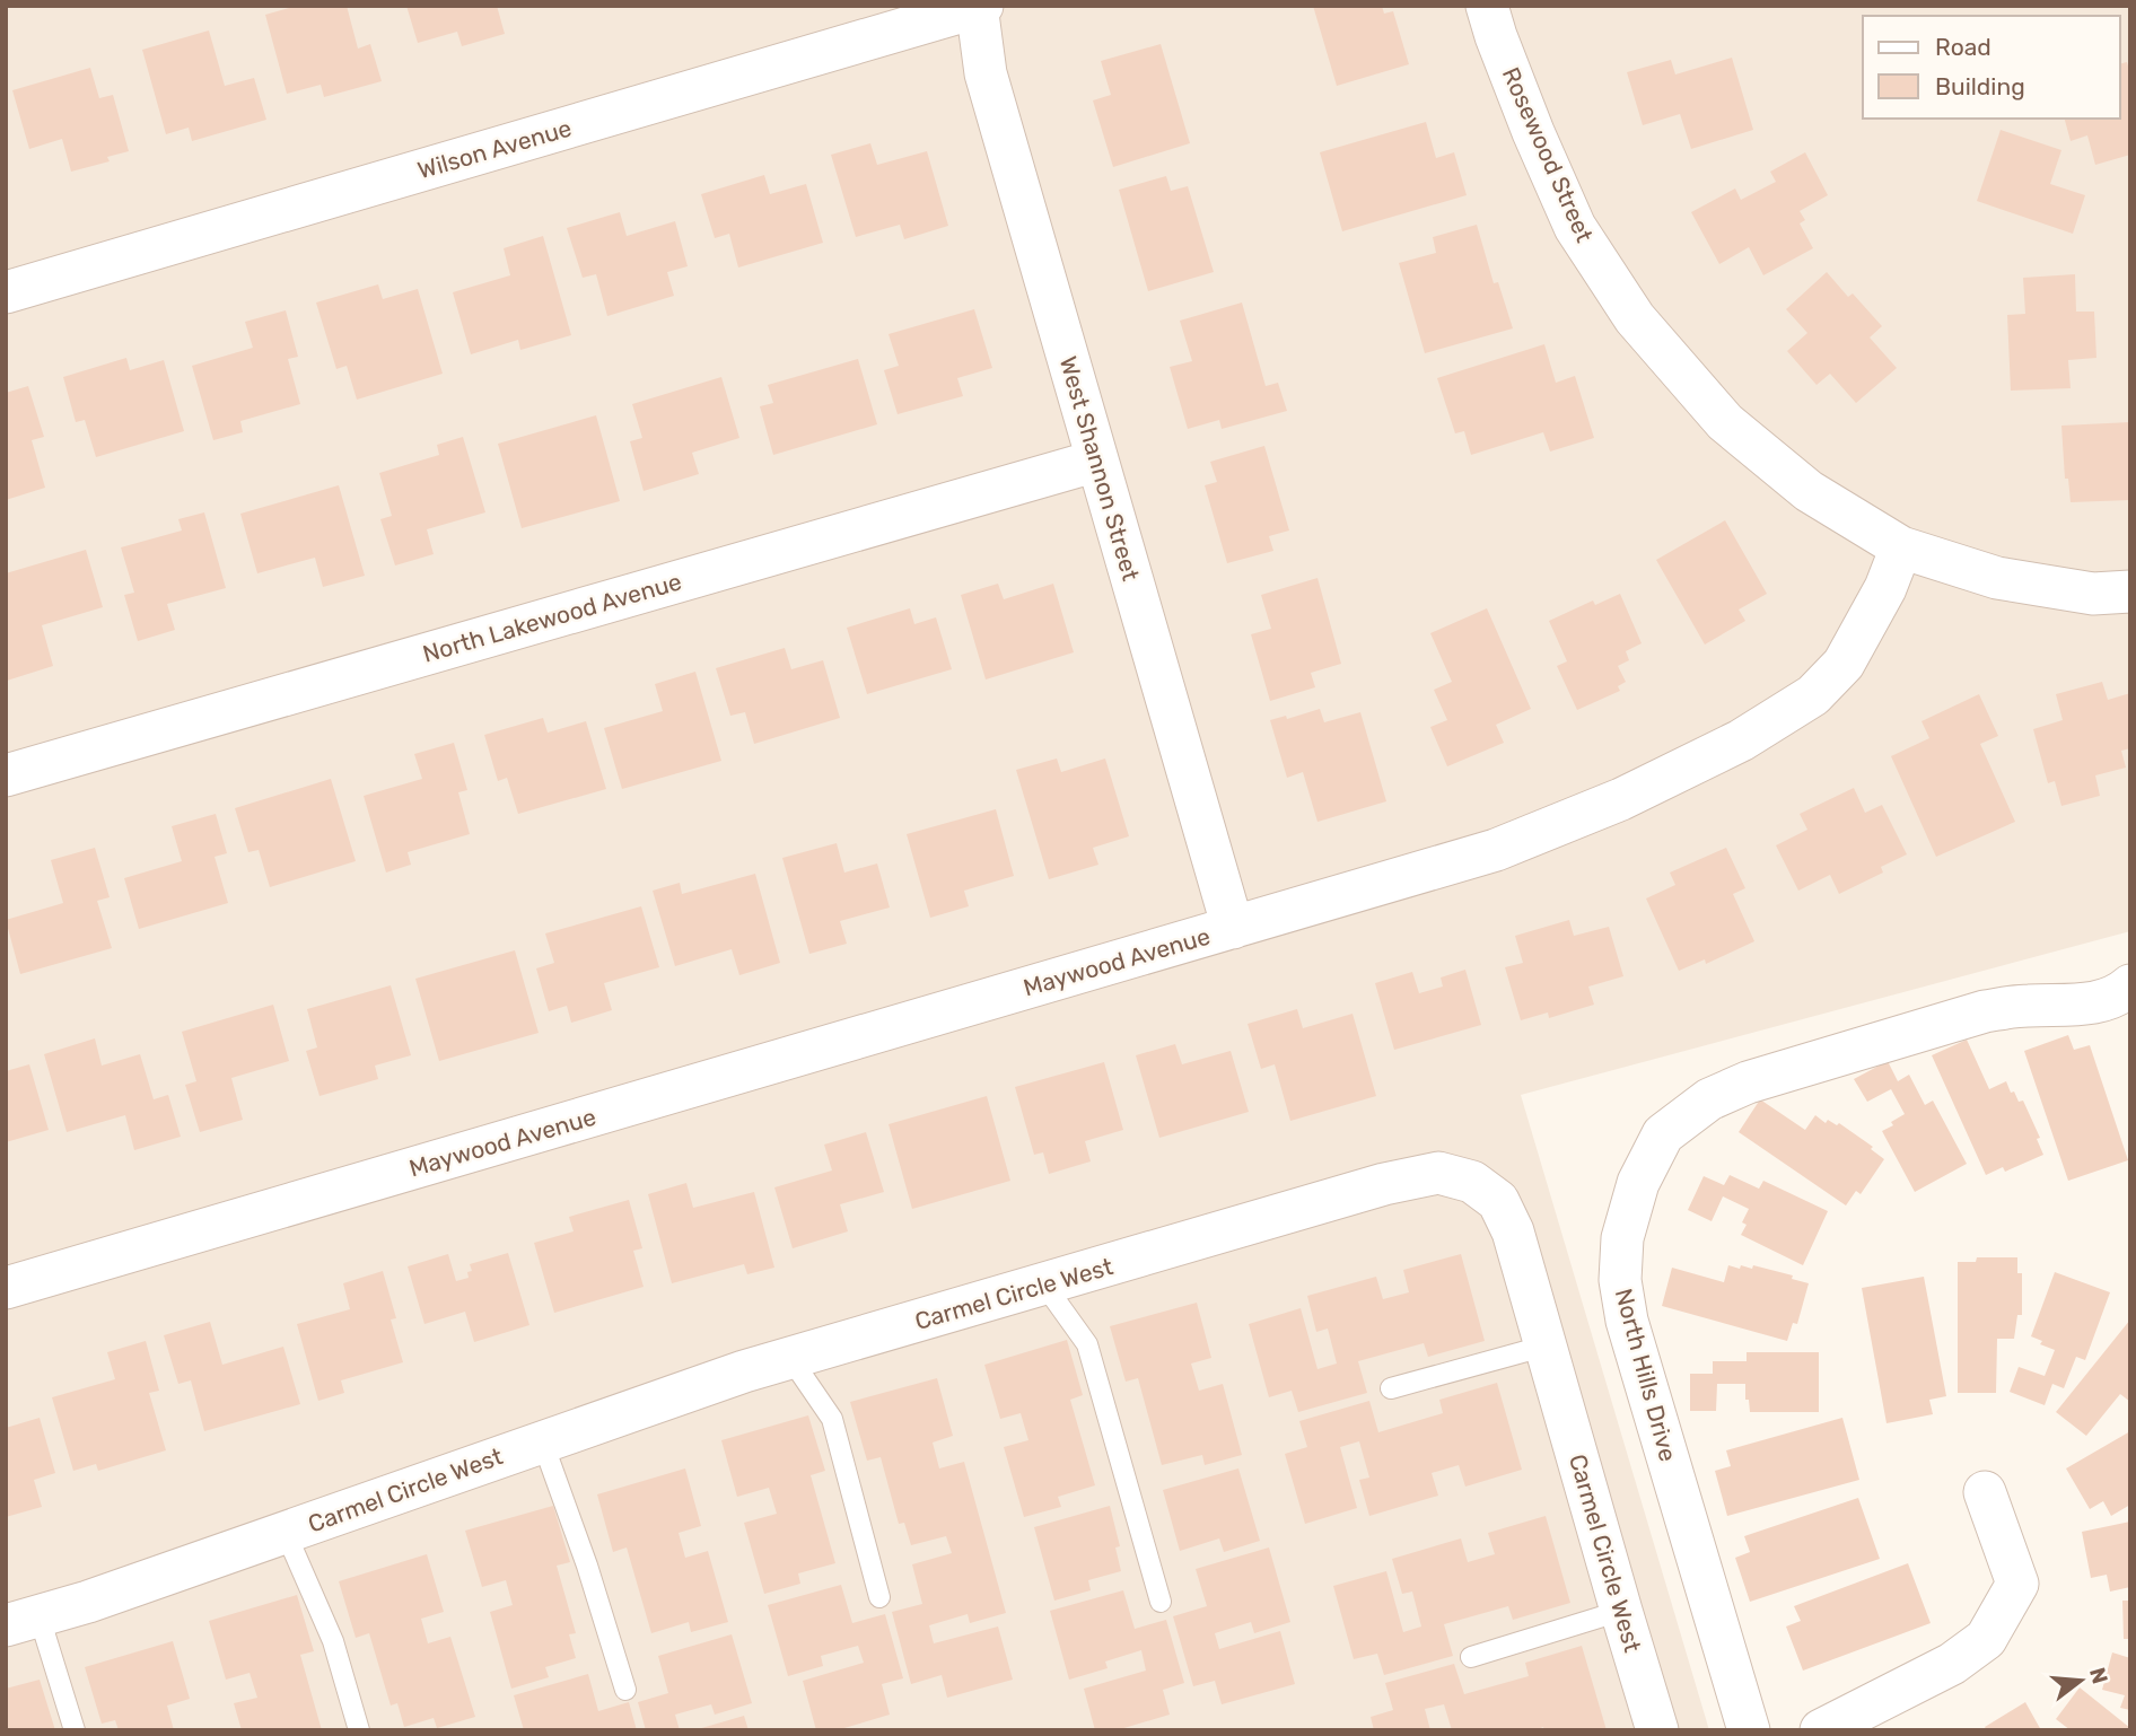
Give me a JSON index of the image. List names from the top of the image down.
{
  "streets": {
    "street": [
      "Wilson Avenue",
      "Rosewood Street",
      "West Shannon Street",
      "North Lakewood Avenue",
      "Maywood Avenue",
      "Carmel Circle West",
      "North Hills Drive"
    ]
  },
  "crossings": [
    ["Wilson Avenue", "West Shannon Street"],
    ["Rosewood Street", "Maywood Avenue"],
    ["West Shannon Street", "North Lakewood Avenue"],
    ["West Shannon Street", "Maywood Avenue"]
  ],
  "legend": ["Road", "Building"],
  "north": "right"
}
